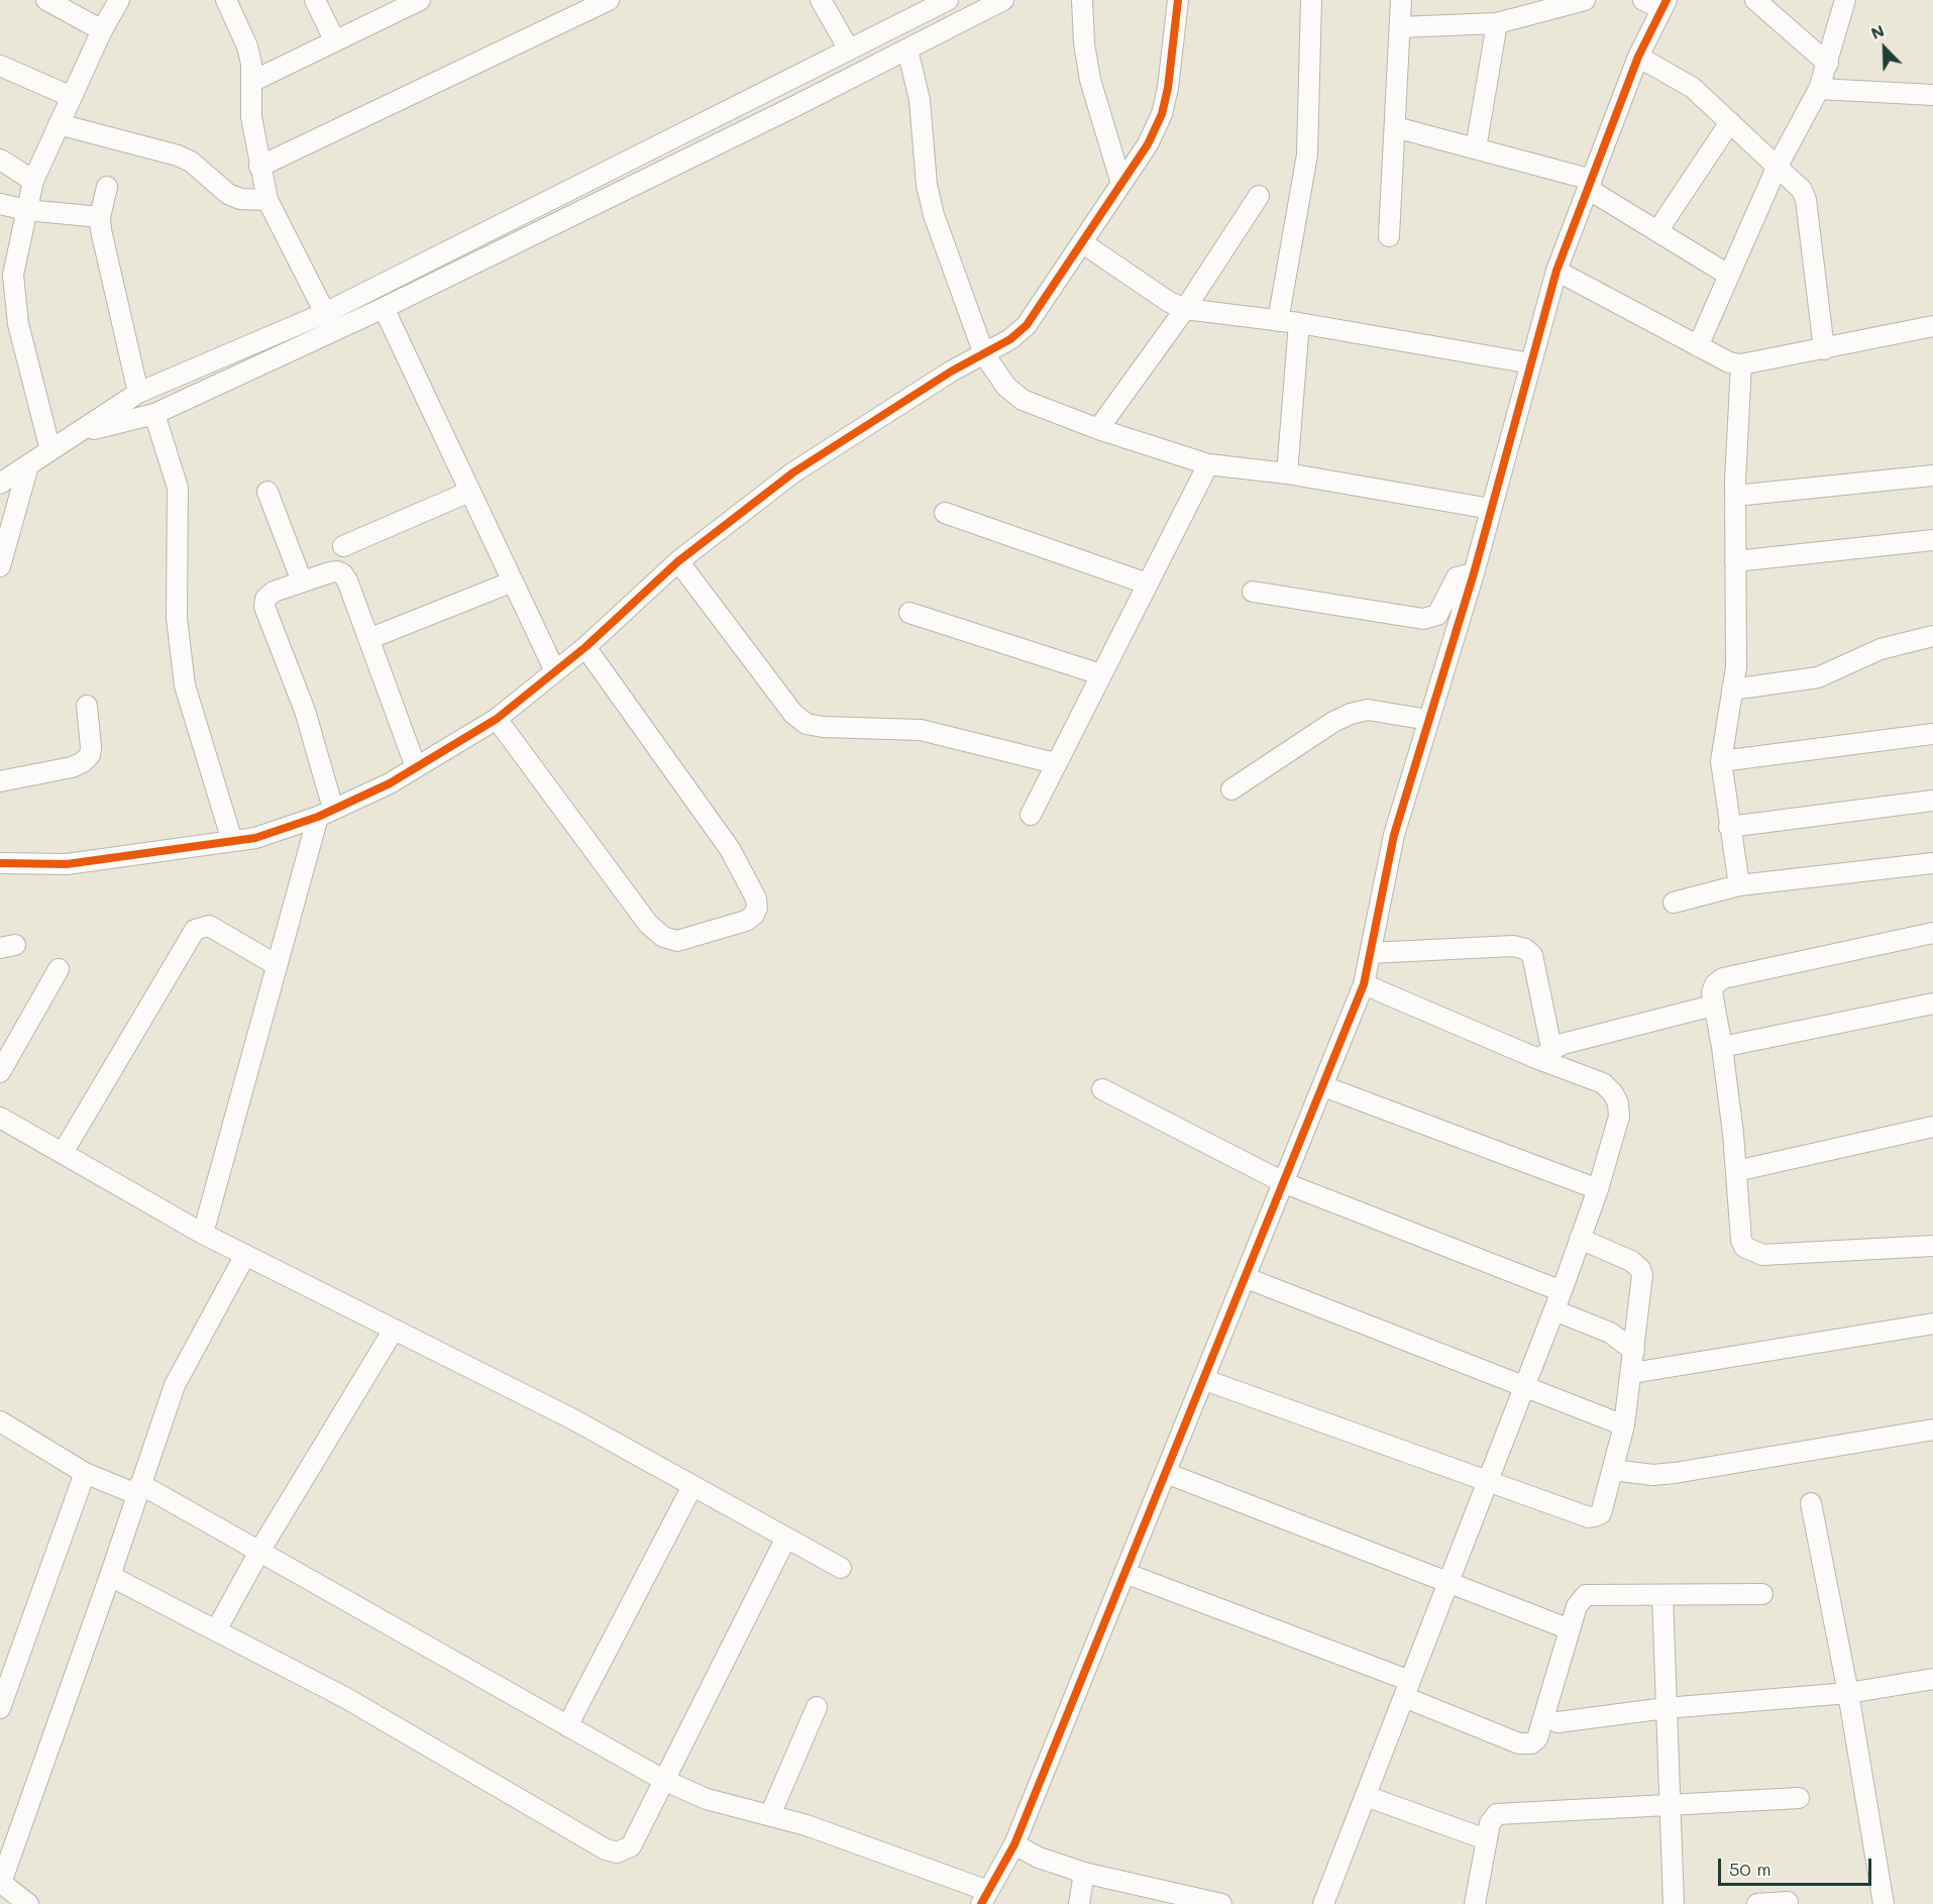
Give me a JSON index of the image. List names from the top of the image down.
{
  "scale_bar": "50 m",
  "north": "top left"
}
